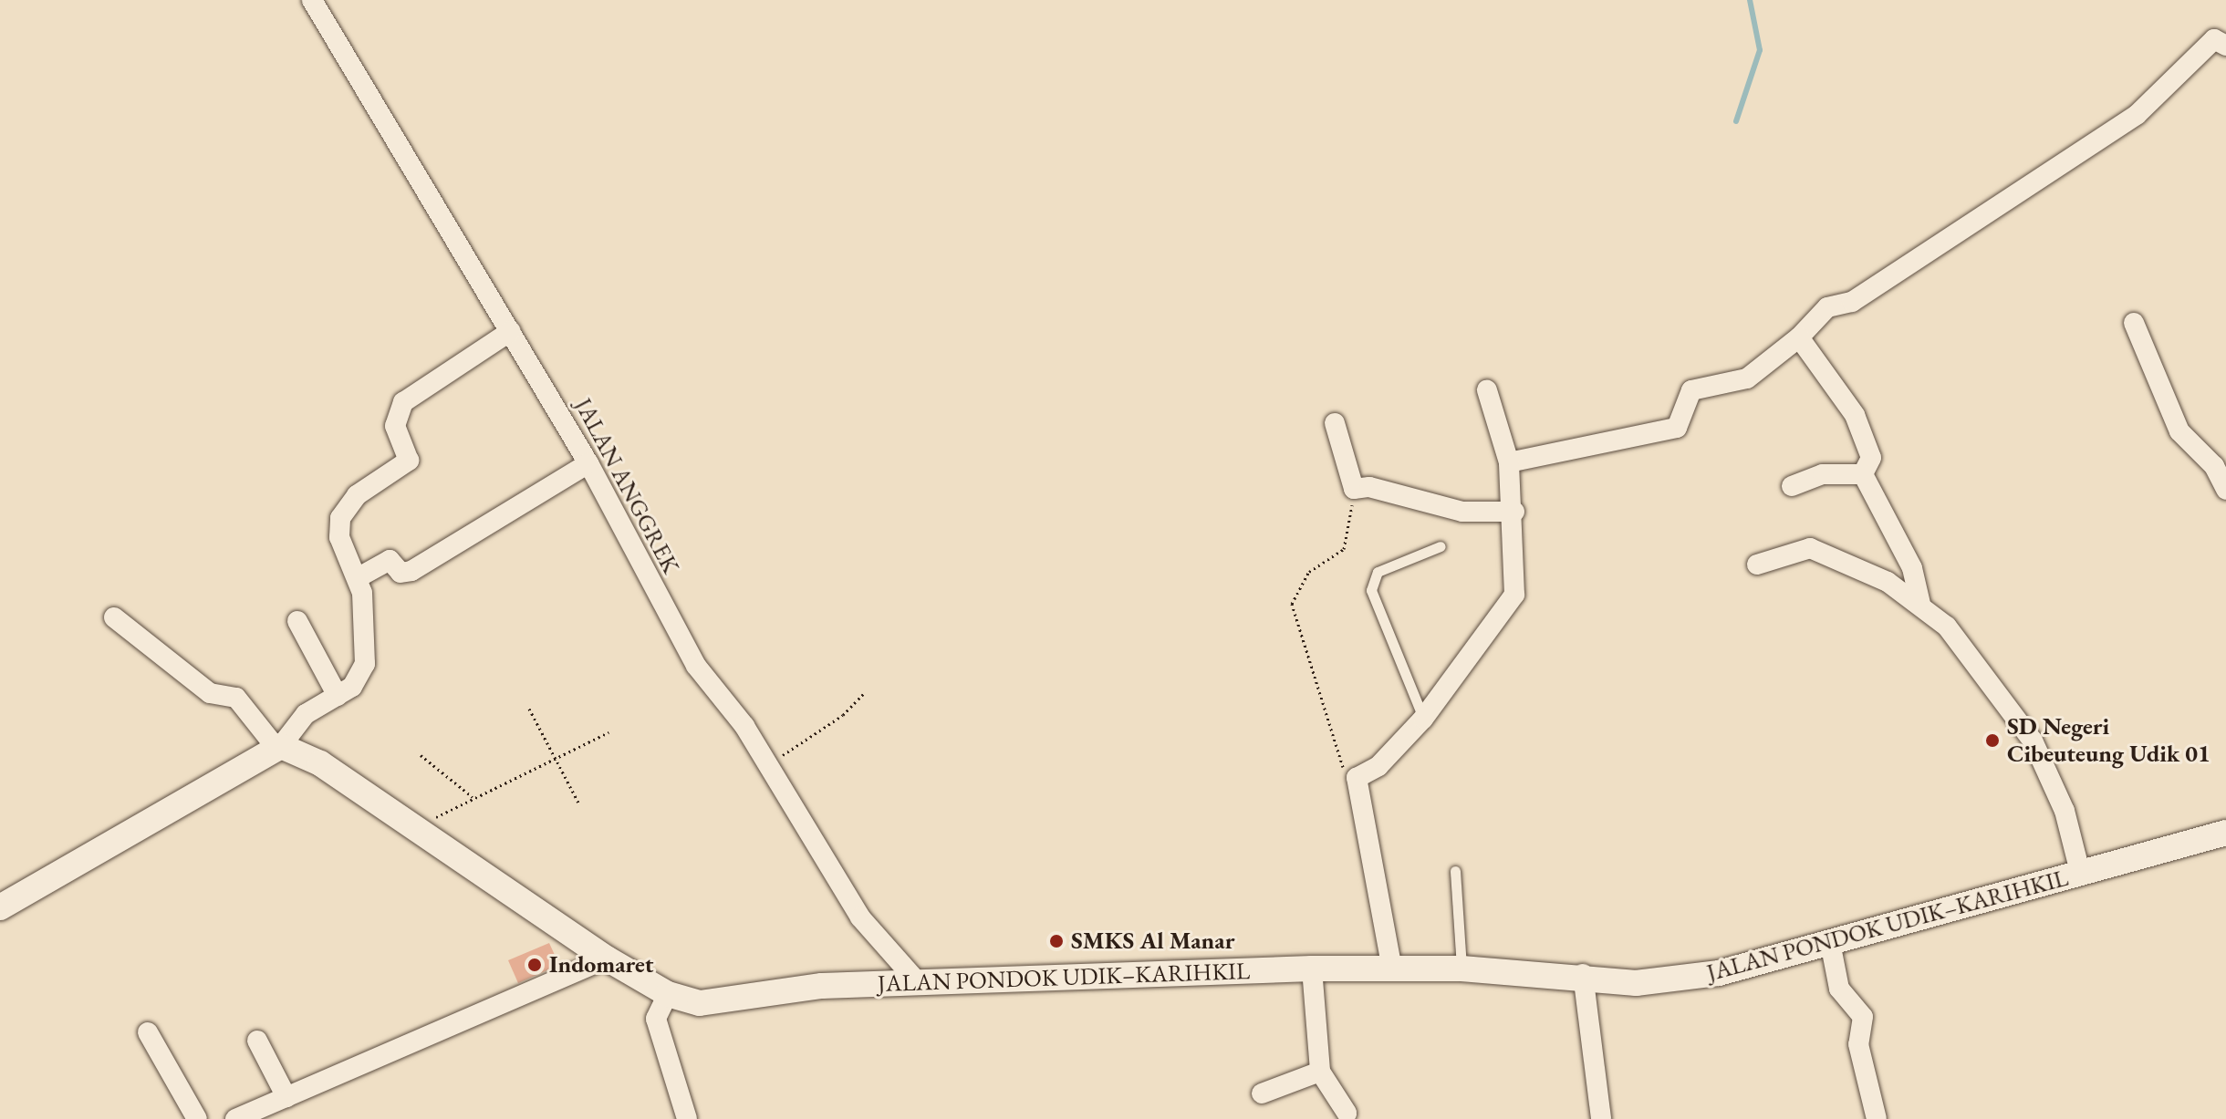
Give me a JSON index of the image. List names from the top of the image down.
{
  "streets": {
    "street": ["JALAN ANGGREK", "JALAN PONDOK UDIK–KARIHKIL"]
  },
  "crossings": [
    ["JALAN ANGGREK", "JALAN PONDOK UDIK–KARIHKIL"]
  ],
  "places": ["SD Negeri Cibeuteung Udik 01", "SMKS Al Manar", "Indomaret"]
}
